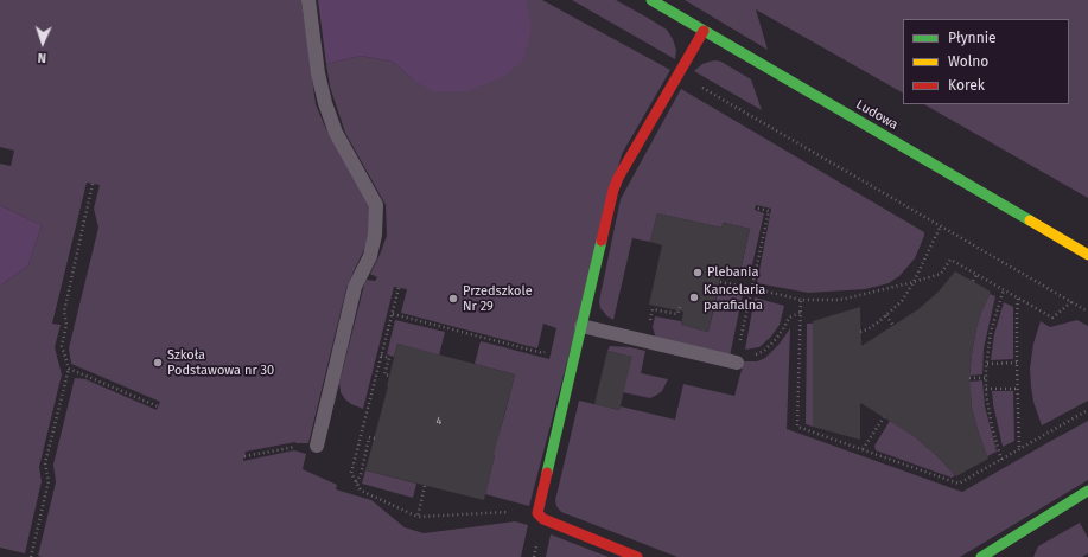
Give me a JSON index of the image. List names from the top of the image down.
{
  "streets": {
    "street": ["Ludowa"]
  },
  "places": [
    "Plebania",
    "Kancelaria parafialna",
    "Przedszkole Nr 29",
    "Szkoła Podstawowa nr 30"
  ],
  "house_numbers": ["4"],
  "legend": ["Płynnie", "Wolno", "Korek"],
  "north": "bottom"
}
